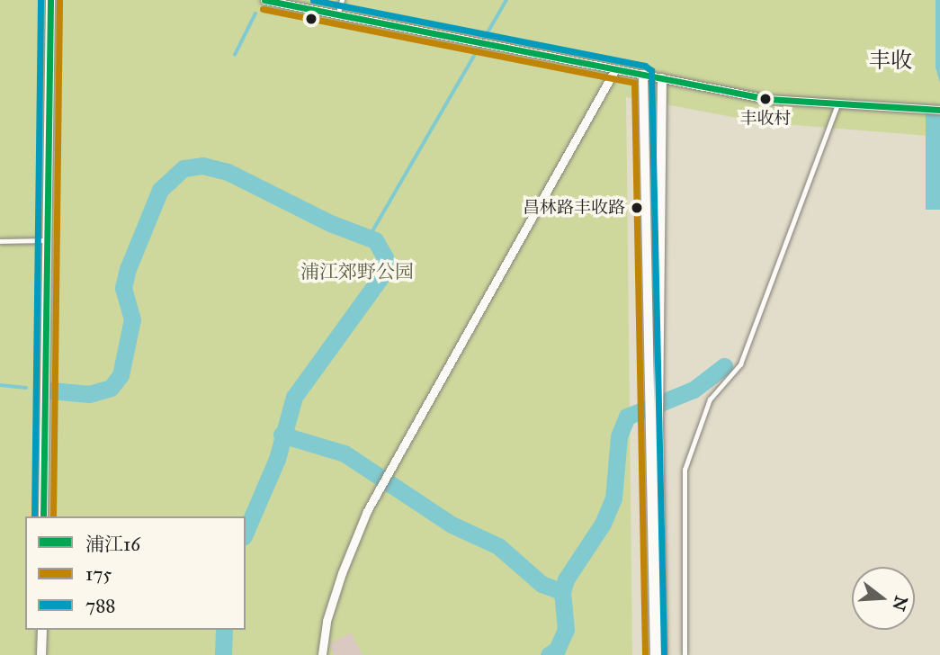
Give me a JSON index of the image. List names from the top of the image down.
{
  "districts": ["丰收"],
  "parks": ["浦江郊野公园"],
  "places": ["丰收村", "昌林路丰收路"],
  "lines": ["transit line 浦江16", "transit line 175", "transit line 788"],
  "legend": ["浦江16", "175", "788"],
  "north": "right"
}
